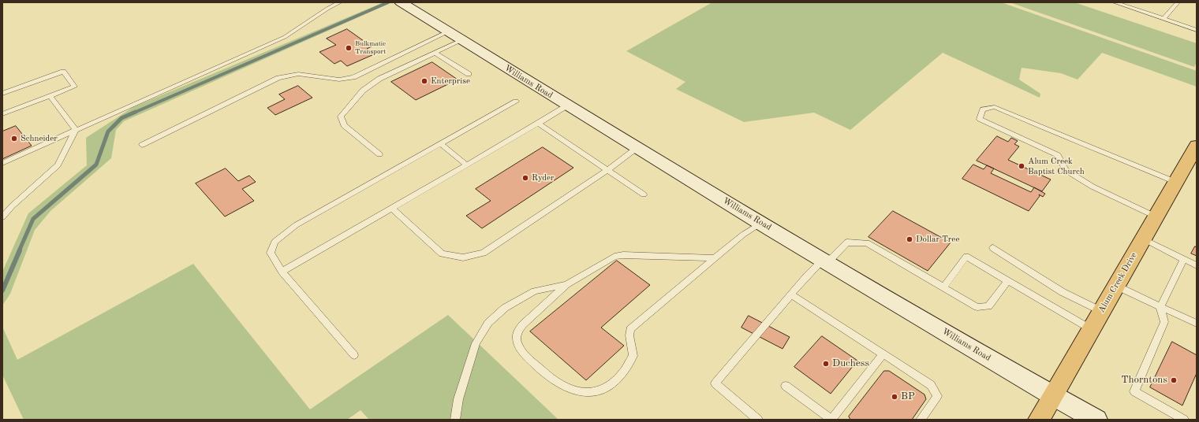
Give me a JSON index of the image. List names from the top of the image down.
{
  "streets": {
    "main road": ["Williams Road", "Alum Creek Drive"]
  },
  "crossings": [
    ["Williams Road", "Alum Creek Drive"]
  ],
  "places": [
    "Bulkmatic Transport",
    "Enterprise",
    "Schneider",
    "Alum Creek Baptist Church",
    "Ryder",
    "Dollar Tree",
    "Duchess",
    "Thorntons",
    "BP"
  ]
}
